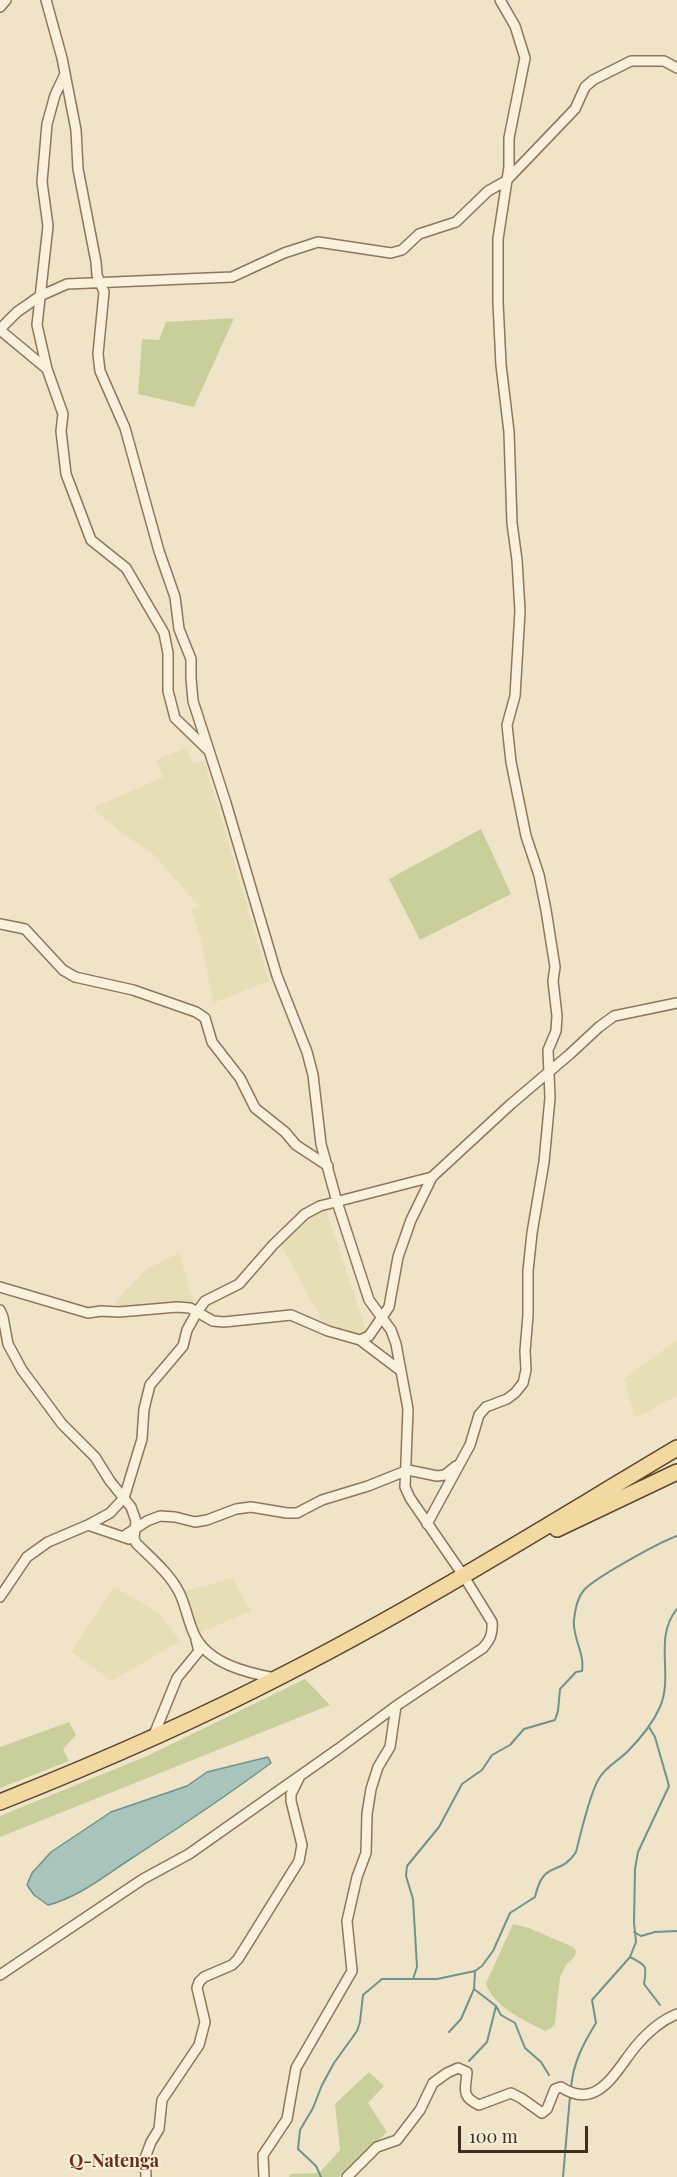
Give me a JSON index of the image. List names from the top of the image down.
{
  "districts": ["Q-Natenga"],
  "scale_bar": "100 m"
}
